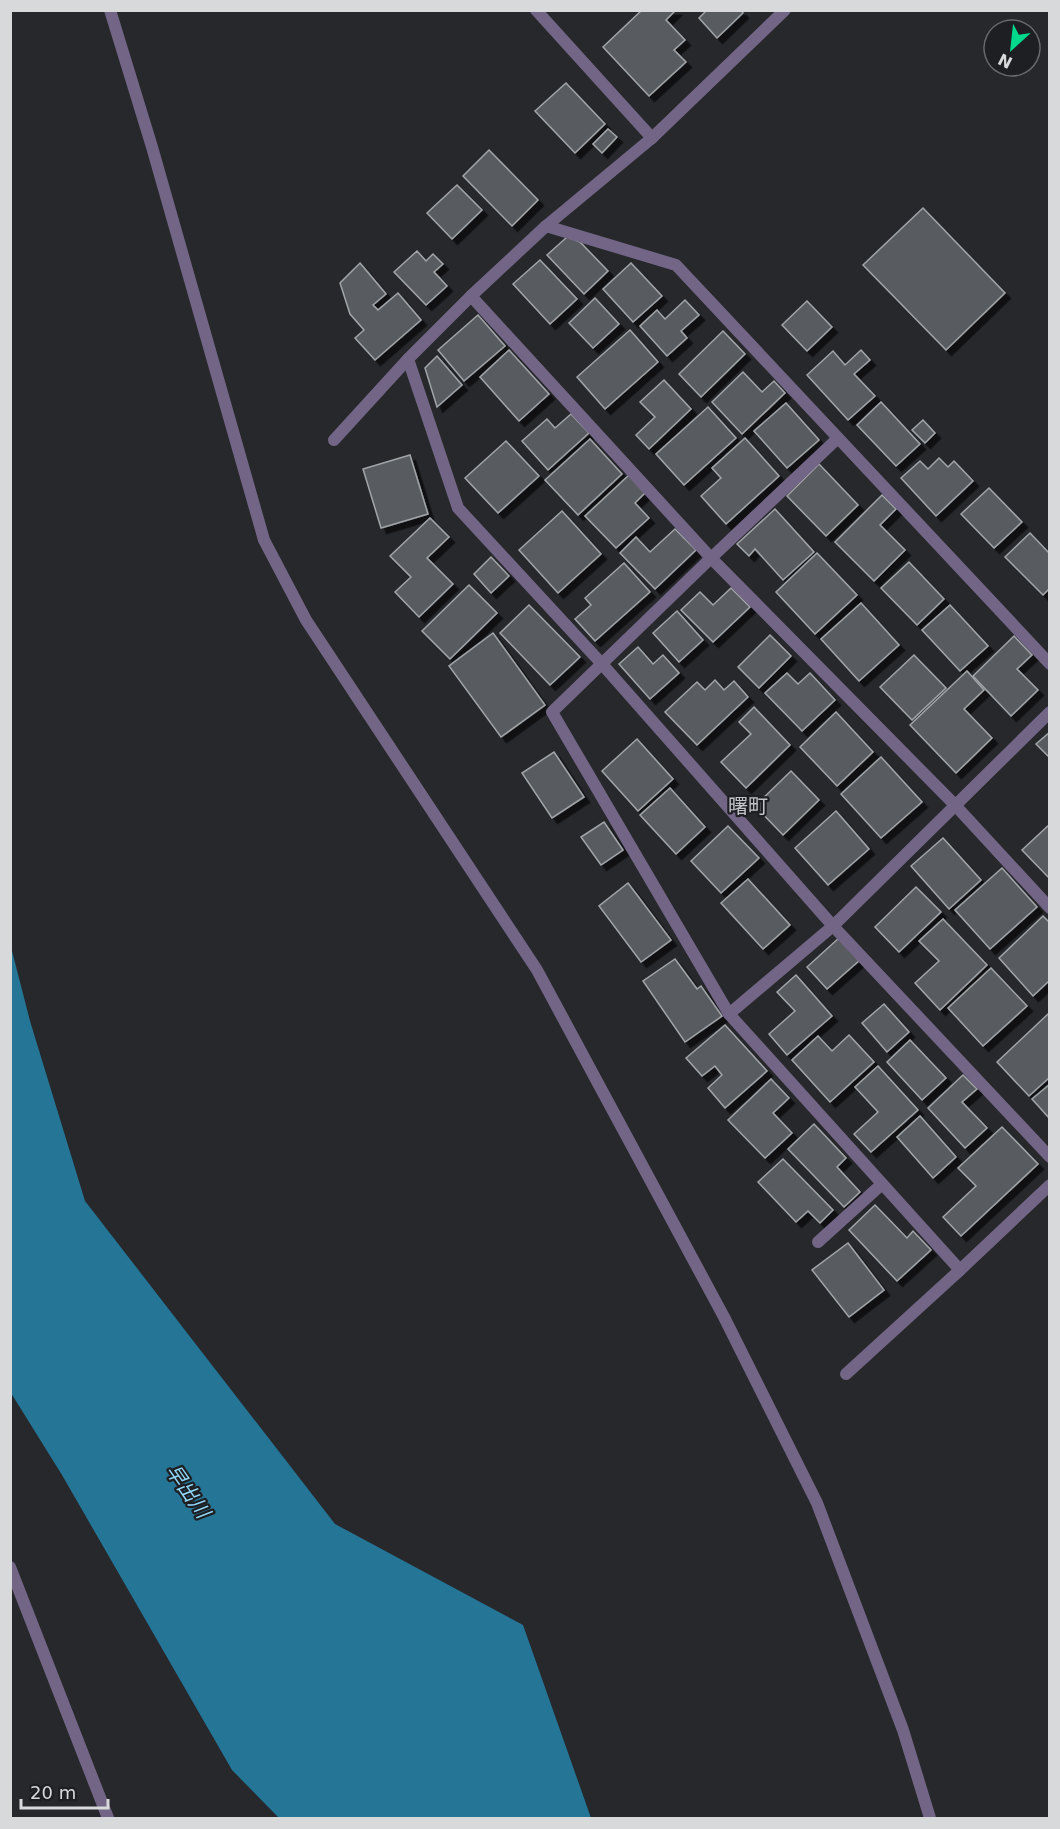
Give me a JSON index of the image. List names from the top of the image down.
{
  "districts": ["曙町"],
  "water": ["早出川"],
  "scale_bar": "20 m",
  "north": "bottom left"
}
